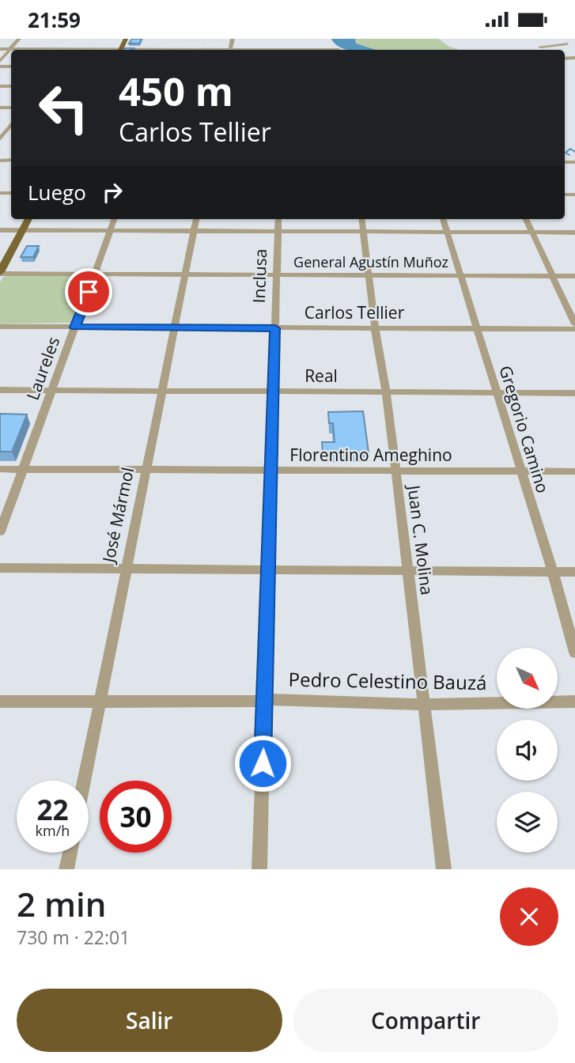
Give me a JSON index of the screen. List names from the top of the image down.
{
  "streets": {
    "street": [
      "General Agustín Muñoz",
      "Inclusa",
      "Carlos Tellier",
      "Laureles",
      "Real",
      "Gregorio Camino",
      "Florentino Ameghino",
      "José Mármol",
      "Juan C. Molina",
      "Pedro Celestino Bauzá"
    ]
  },
  "crossings": [
    ["General Agustín Muñoz", "Inclusa"],
    ["General Agustín Muñoz", "Laureles"],
    ["General Agustín Muñoz", "Gregorio Camino"],
    ["General Agustín Muñoz", "José Mármol"],
    ["General Agustín Muñoz", "Juan C. Molina"],
    ["Inclusa", "Carlos Tellier"],
    ["Inclusa", "Real"],
    ["Inclusa", "Florentino Ameghino"],
    ["Inclusa", "Pedro Celestino Bauzá"],
    ["Carlos Tellier", "Laureles"],
    ["Carlos Tellier", "Gregorio Camino"],
    ["Carlos Tellier", "José Mármol"],
    ["Carlos Tellier", "Juan C. Molina"],
    ["Laureles", "Real"],
    ["Laureles", "Florentino Ameghino"],
    ["Real", "Gregorio Camino"],
    ["Real", "José Mármol"],
    ["Real", "Juan C. Molina"],
    ["Gregorio Camino", "Florentino Ameghino"],
    ["Florentino Ameghino", "José Mármol"],
    ["Florentino Ameghino", "Juan C. Molina"],
    ["José Mármol", "Pedro Celestino Bauzá"],
    ["Juan C. Molina", "Pedro Celestino Bauzá"]
  ],
  "north": "bottom right",
  "page": {
    "status": "21:59",
    "turn": ["450 m", "Carlos Tellier"],
    "then": "Luego",
    "speed": "22 km/h",
    "limit": "30",
    "heading": ["2 min", "730 m · 22:01"],
    "buttons": ["Salir", "Compartir"]
  }
}
